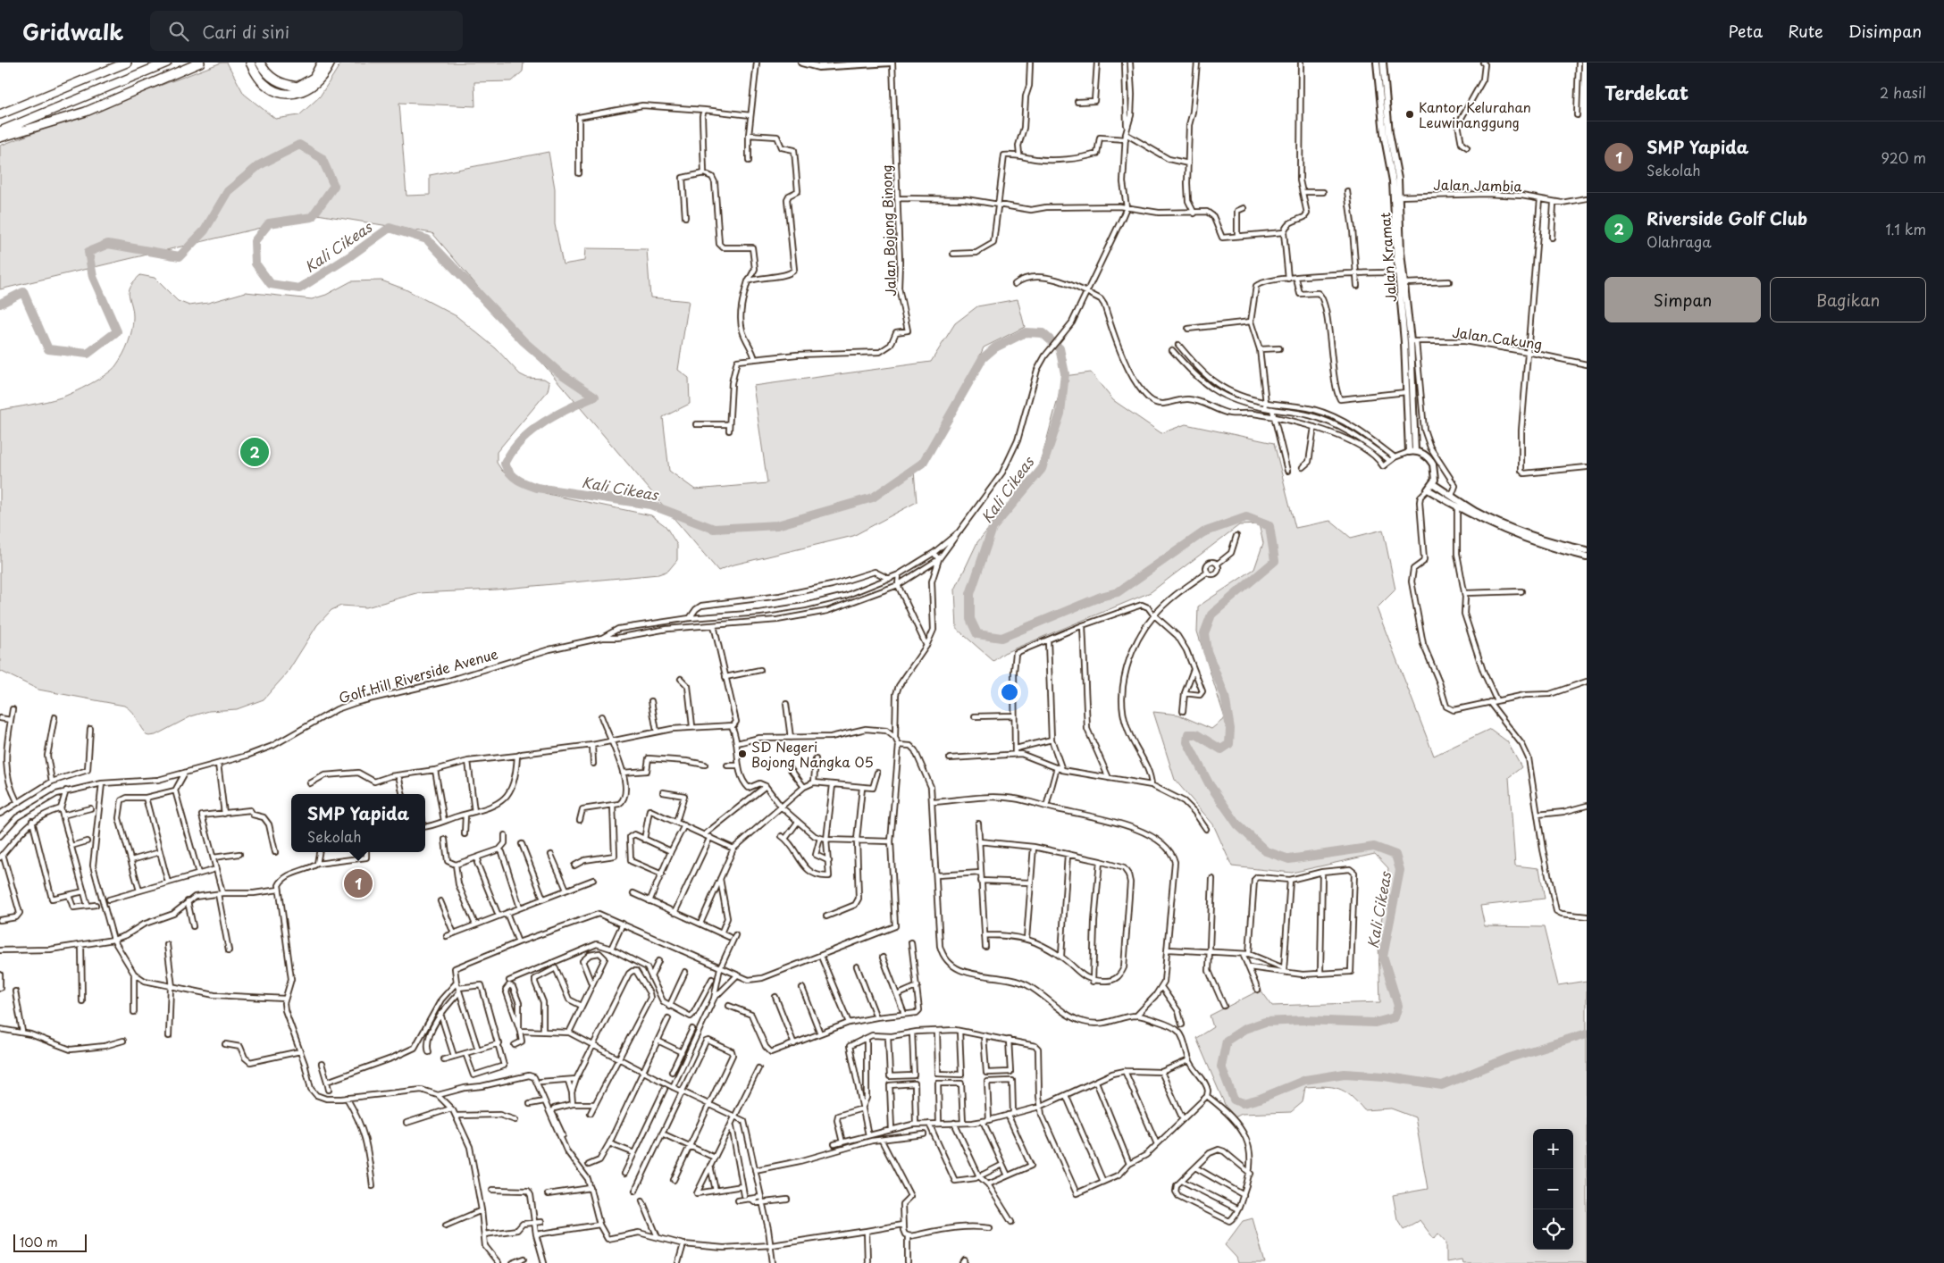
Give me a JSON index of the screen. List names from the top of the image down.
{
  "streets": {
    "main road": ["Jalan Kramat"],
    "street": [
      "Jalan Jambia",
      "Jalan Bojong Binong",
      "Jalan Cakung",
      "Golf Hill Riverside Avenue"
    ]
  },
  "crossings": [
    ["Jalan Jambia", "Jalan Kramat"],
    ["Jalan Kramat", "Jalan Cakung"]
  ],
  "water": ["Kali Cikeas"],
  "places": ["Kantor Kelurahan Leuwinanggung", "SD Negeri Bojong Nangka 05"],
  "scale_bar": "100 m",
  "page": {
    "header": "Gridwalk",
    "search": "Cari di sini",
    "nav": ["Peta", "Rute", "Disimpan"],
    "heading": ["Terdekat", "2 hasil"],
    "list": [
      {
        "mark": "1",
        "name": "SMP Yapida",
        "note": "Sekolah",
        "value": "920 m"
      },
      {
        "mark": "2",
        "name": "Riverside Golf Club",
        "note": "Olahraga",
        "value": "1.1 km"
      }
    ],
    "buttons": ["Simpan", "Bagikan"],
    "pins": ["2", "1"],
    "popup": ["SMP Yapida", "Sekolah"],
    "map_buttons": ["+", "−"],
    "scale": "100 m"
  }
}
